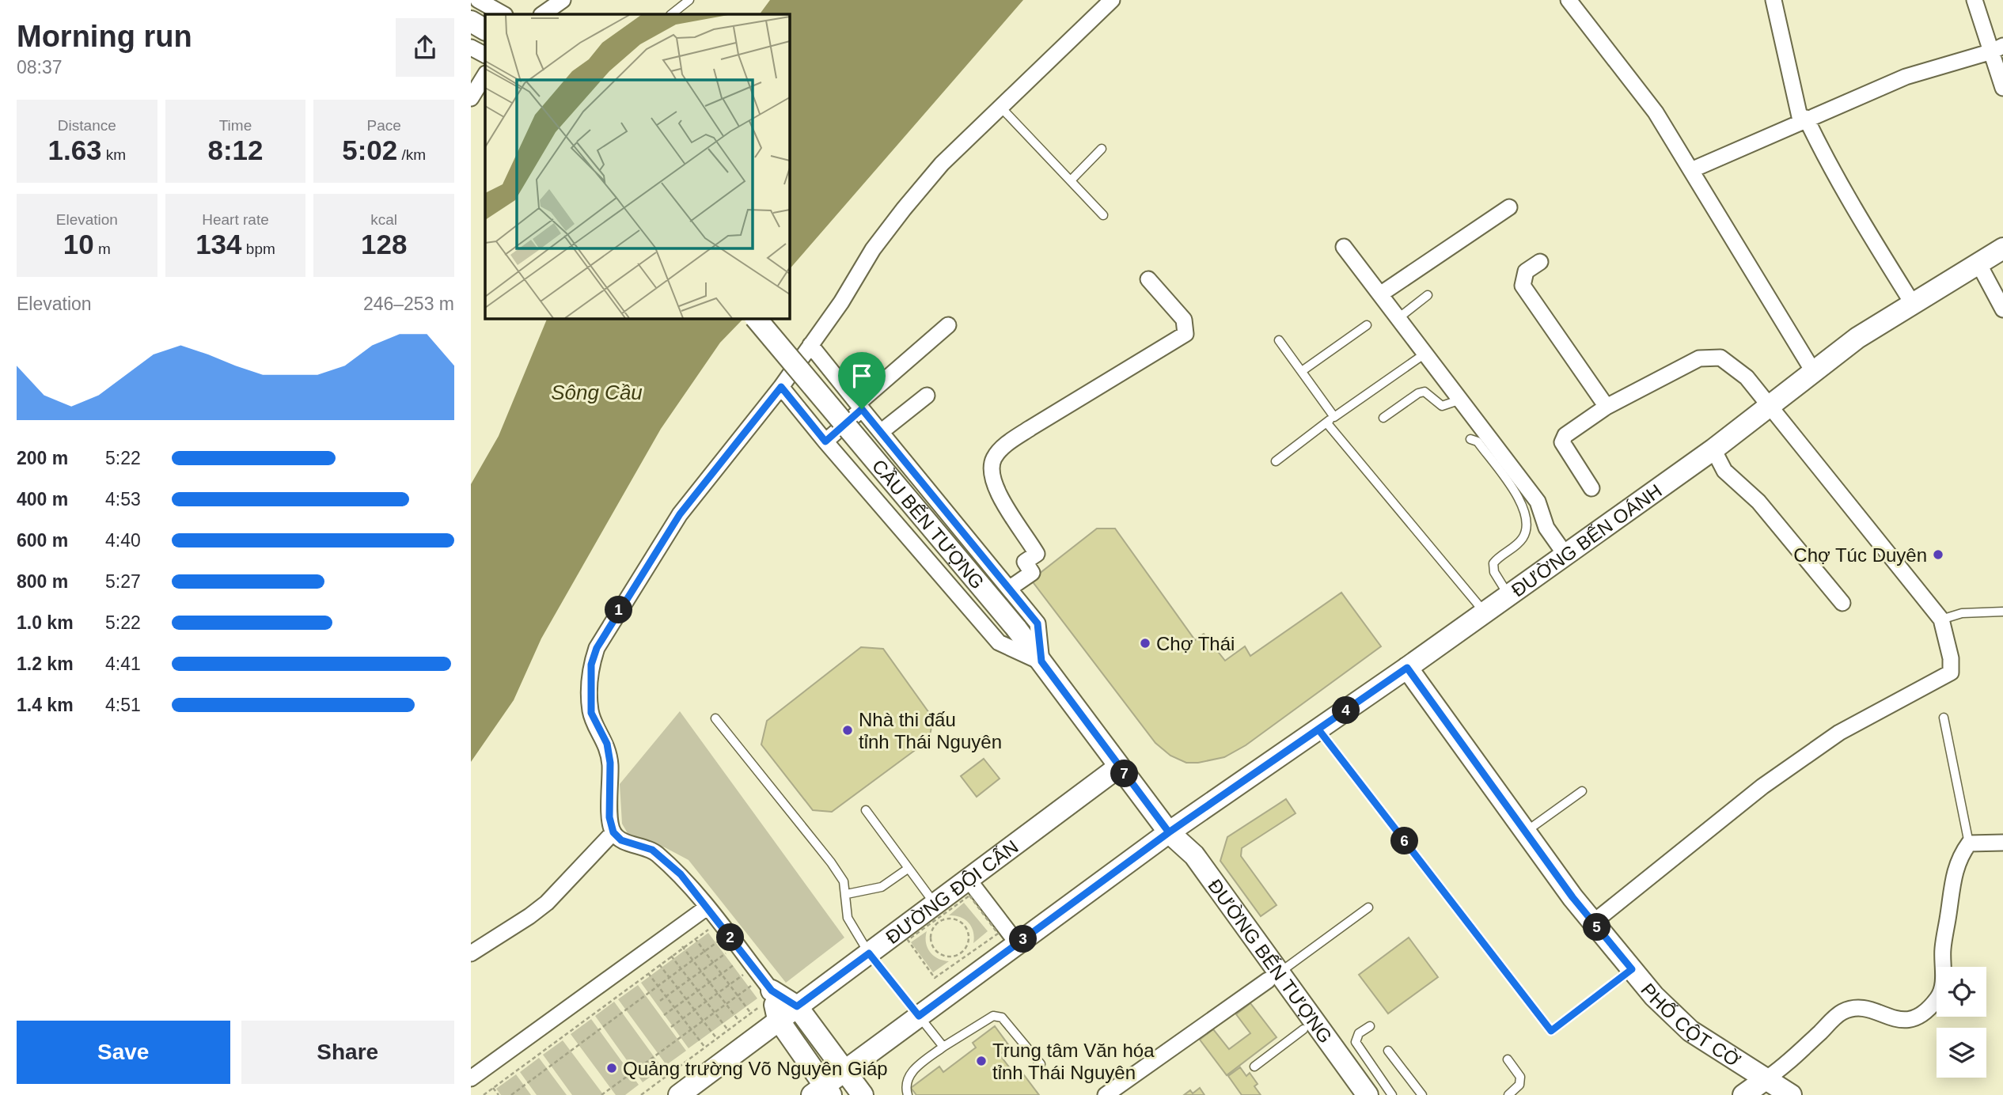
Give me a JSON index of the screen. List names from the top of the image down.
{
  "streets": {
    "main road": [
      "CẦU BẾN TƯỢNG",
      "ĐƯỜNG BẾN OÁNH",
      "ĐƯỜNG ĐỘI CẤN",
      "ĐƯỜNG BẾN TƯỢNG",
      "PHỐ CỘT CỜ"
    ]
  },
  "crossings": [
    ["CẦU BẾN TƯỢNG", "ĐƯỜNG BẾN TƯỢNG"],
    ["ĐƯỜNG BẾN OÁNH", "ĐƯỜNG BẾN TƯỢNG"],
    ["ĐƯỜNG BẾN OÁNH", "PHỐ CỘT CỜ"],
    ["ĐƯỜNG ĐỘI CẤN", "ĐƯỜNG BẾN TƯỢNG"]
  ],
  "water": ["Sông Cầu"],
  "places": [
    "Chợ Túc Duyên",
    "Chợ Thái",
    "Nhà thi đấu tỉnh Thái Nguyên",
    "Trung tâm Văn hóa tỉnh Thái Nguyên",
    "Quảng trường Võ Nguyên Giáp"
  ],
  "page": {
    "heading": ["Morning run", "08:37"],
    "stats": [
      ["Distance", "1.63 km"],
      ["Time", "8:12"],
      ["Pace", "5:02 /km"],
      ["Elevation", "10 m"],
      ["Heart rate", "134 bpm"],
      ["kcal", "128"]
    ],
    "chart": ["Elevation", "246–253 m"],
    "list": [
      {
        "name": "200 m",
        "note": "5:22"
      },
      {
        "name": "400 m",
        "note": "4:53"
      },
      {
        "name": "600 m",
        "note": "4:40"
      },
      {
        "name": "800 m",
        "note": "5:27"
      },
      {
        "name": "1.0 km",
        "note": "5:22"
      },
      {
        "name": "1.2 km",
        "note": "4:41"
      },
      {
        "name": "1.4 km",
        "note": "4:51"
      }
    ],
    "pins": [
      "1",
      "4",
      "7",
      "6",
      "5",
      "2",
      "3"
    ],
    "buttons": ["Save", "Share"]
  }
}
